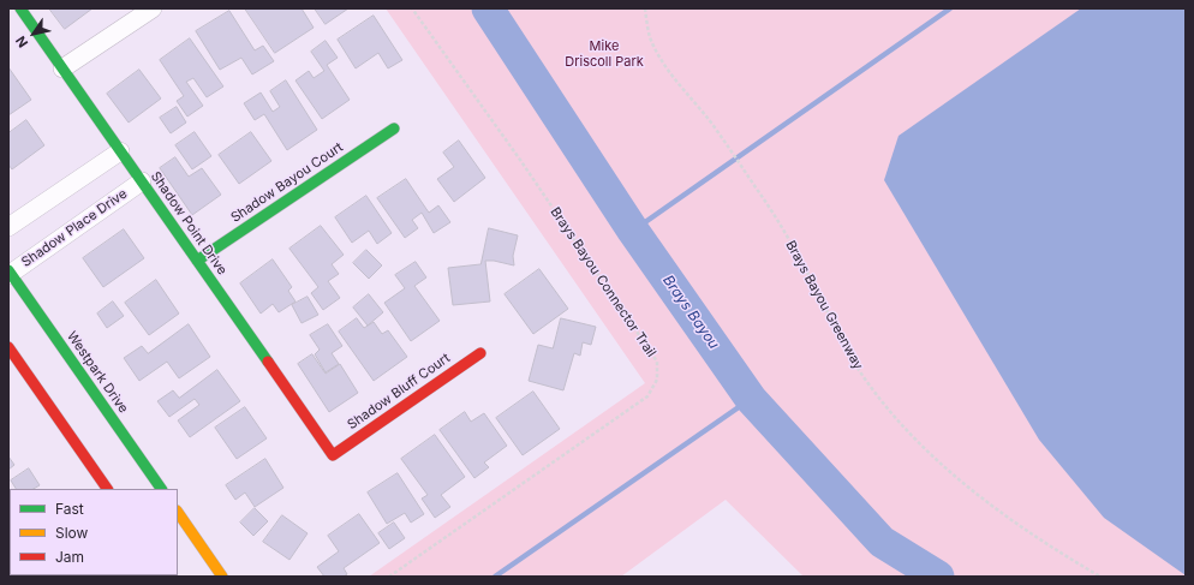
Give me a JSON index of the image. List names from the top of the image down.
{
  "streets": {
    "street": [
      "Shadow Bayou Court",
      "Shadow Point Drive",
      "Shadow Place Drive",
      "Westpark Drive",
      "Shadow Bluff Court"
    ],
    "path": ["Brays Bayou Connector Trail", "Brays Bayou Greenway"]
  },
  "crossings": [
    ["Shadow Bayou Court", "Shadow Point Drive"],
    ["Shadow Point Drive", "Shadow Place Drive"],
    ["Shadow Point Drive", "Shadow Bluff Court"],
    ["Shadow Place Drive", "Westpark Drive"]
  ],
  "water": ["Brays Bayou"],
  "parks": ["Mike Driscoll Park"],
  "legend": ["Fast", "Slow", "Jam"],
  "north": "bottom left"
}
